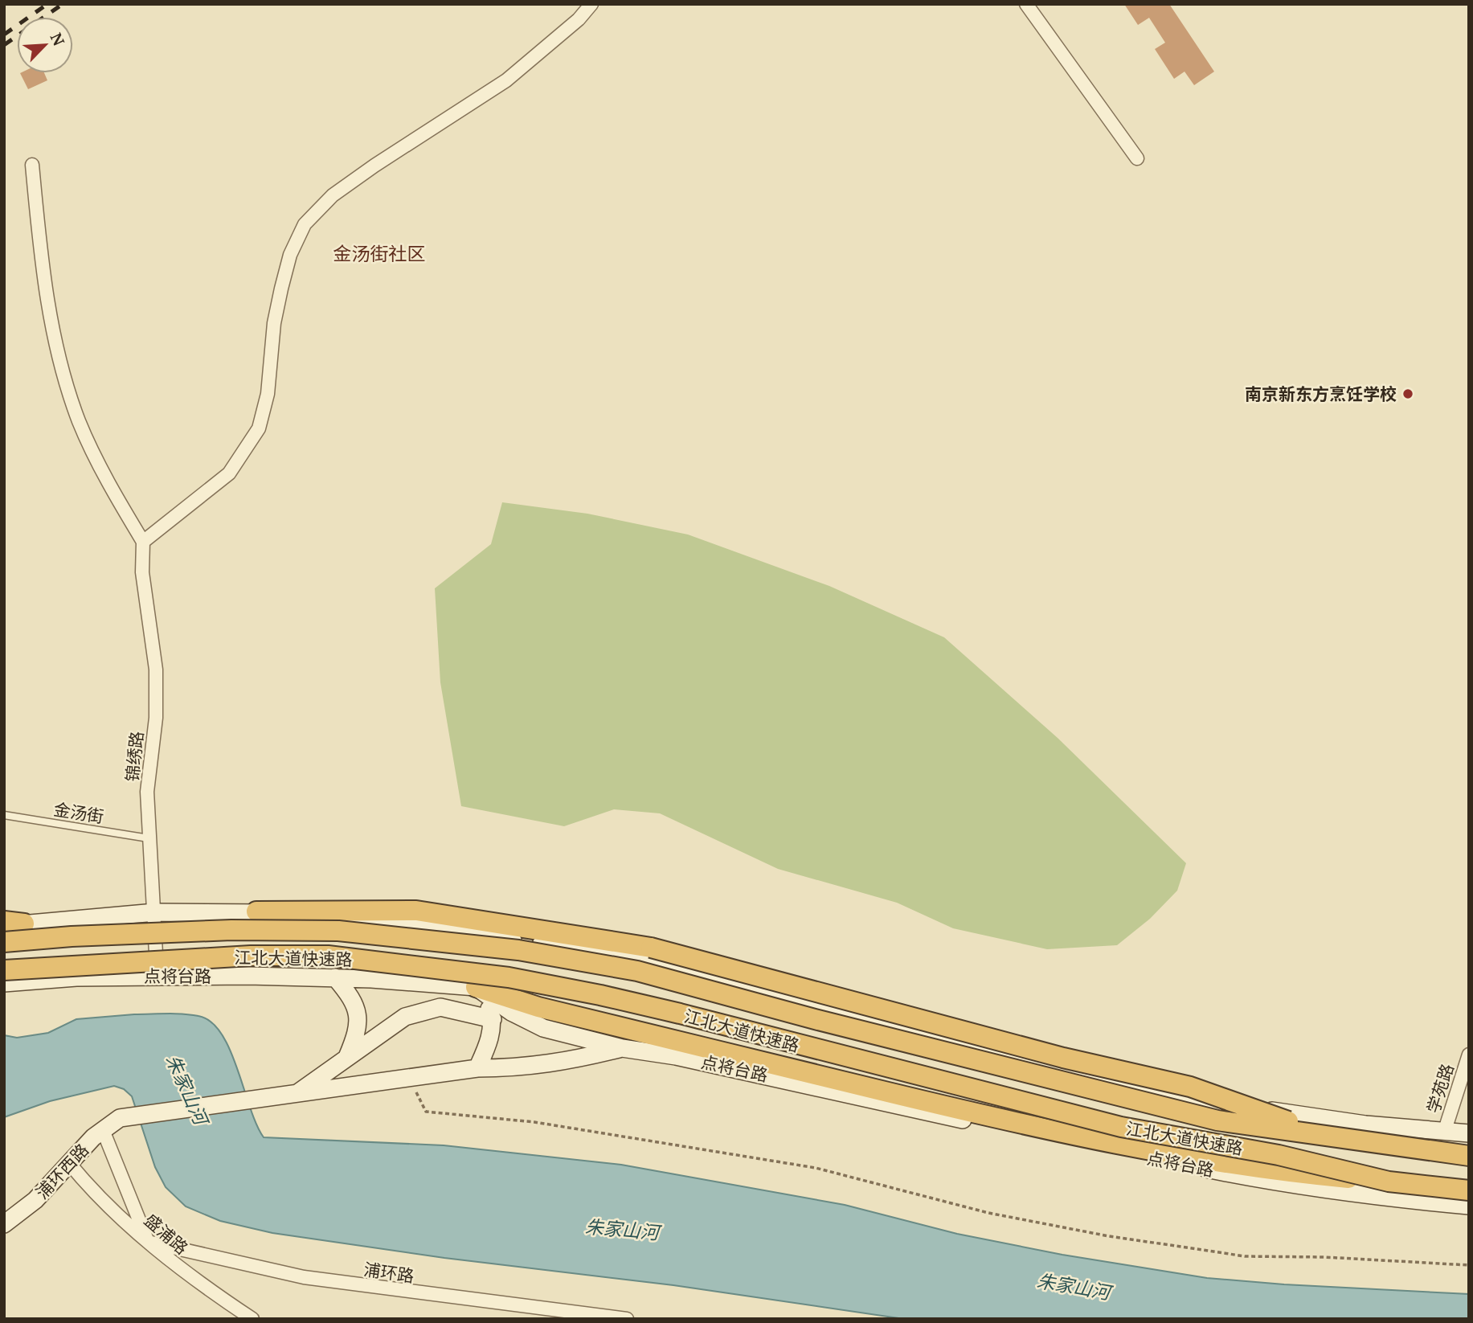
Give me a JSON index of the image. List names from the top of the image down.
{
  "streets": {
    "highway": ["江北大道快速路"],
    "main road": ["点将台路", "浦环西路"],
    "street": [
      "锦绣路",
      "学苑路",
      "盛浦路",
      "浦环路"
    ],
    "lane": ["金汤街"]
  },
  "crossings": [
    ["锦绣路", "金汤街"],
    ["锦绣路", "点将台路"],
    ["浦环西路", "盛浦路"],
    ["盛浦路", "浦环路"]
  ],
  "districts": ["金汤街社区"],
  "water": ["朱家山河"],
  "places": ["南京新东方烹饪学校"],
  "north": "top right"
}
